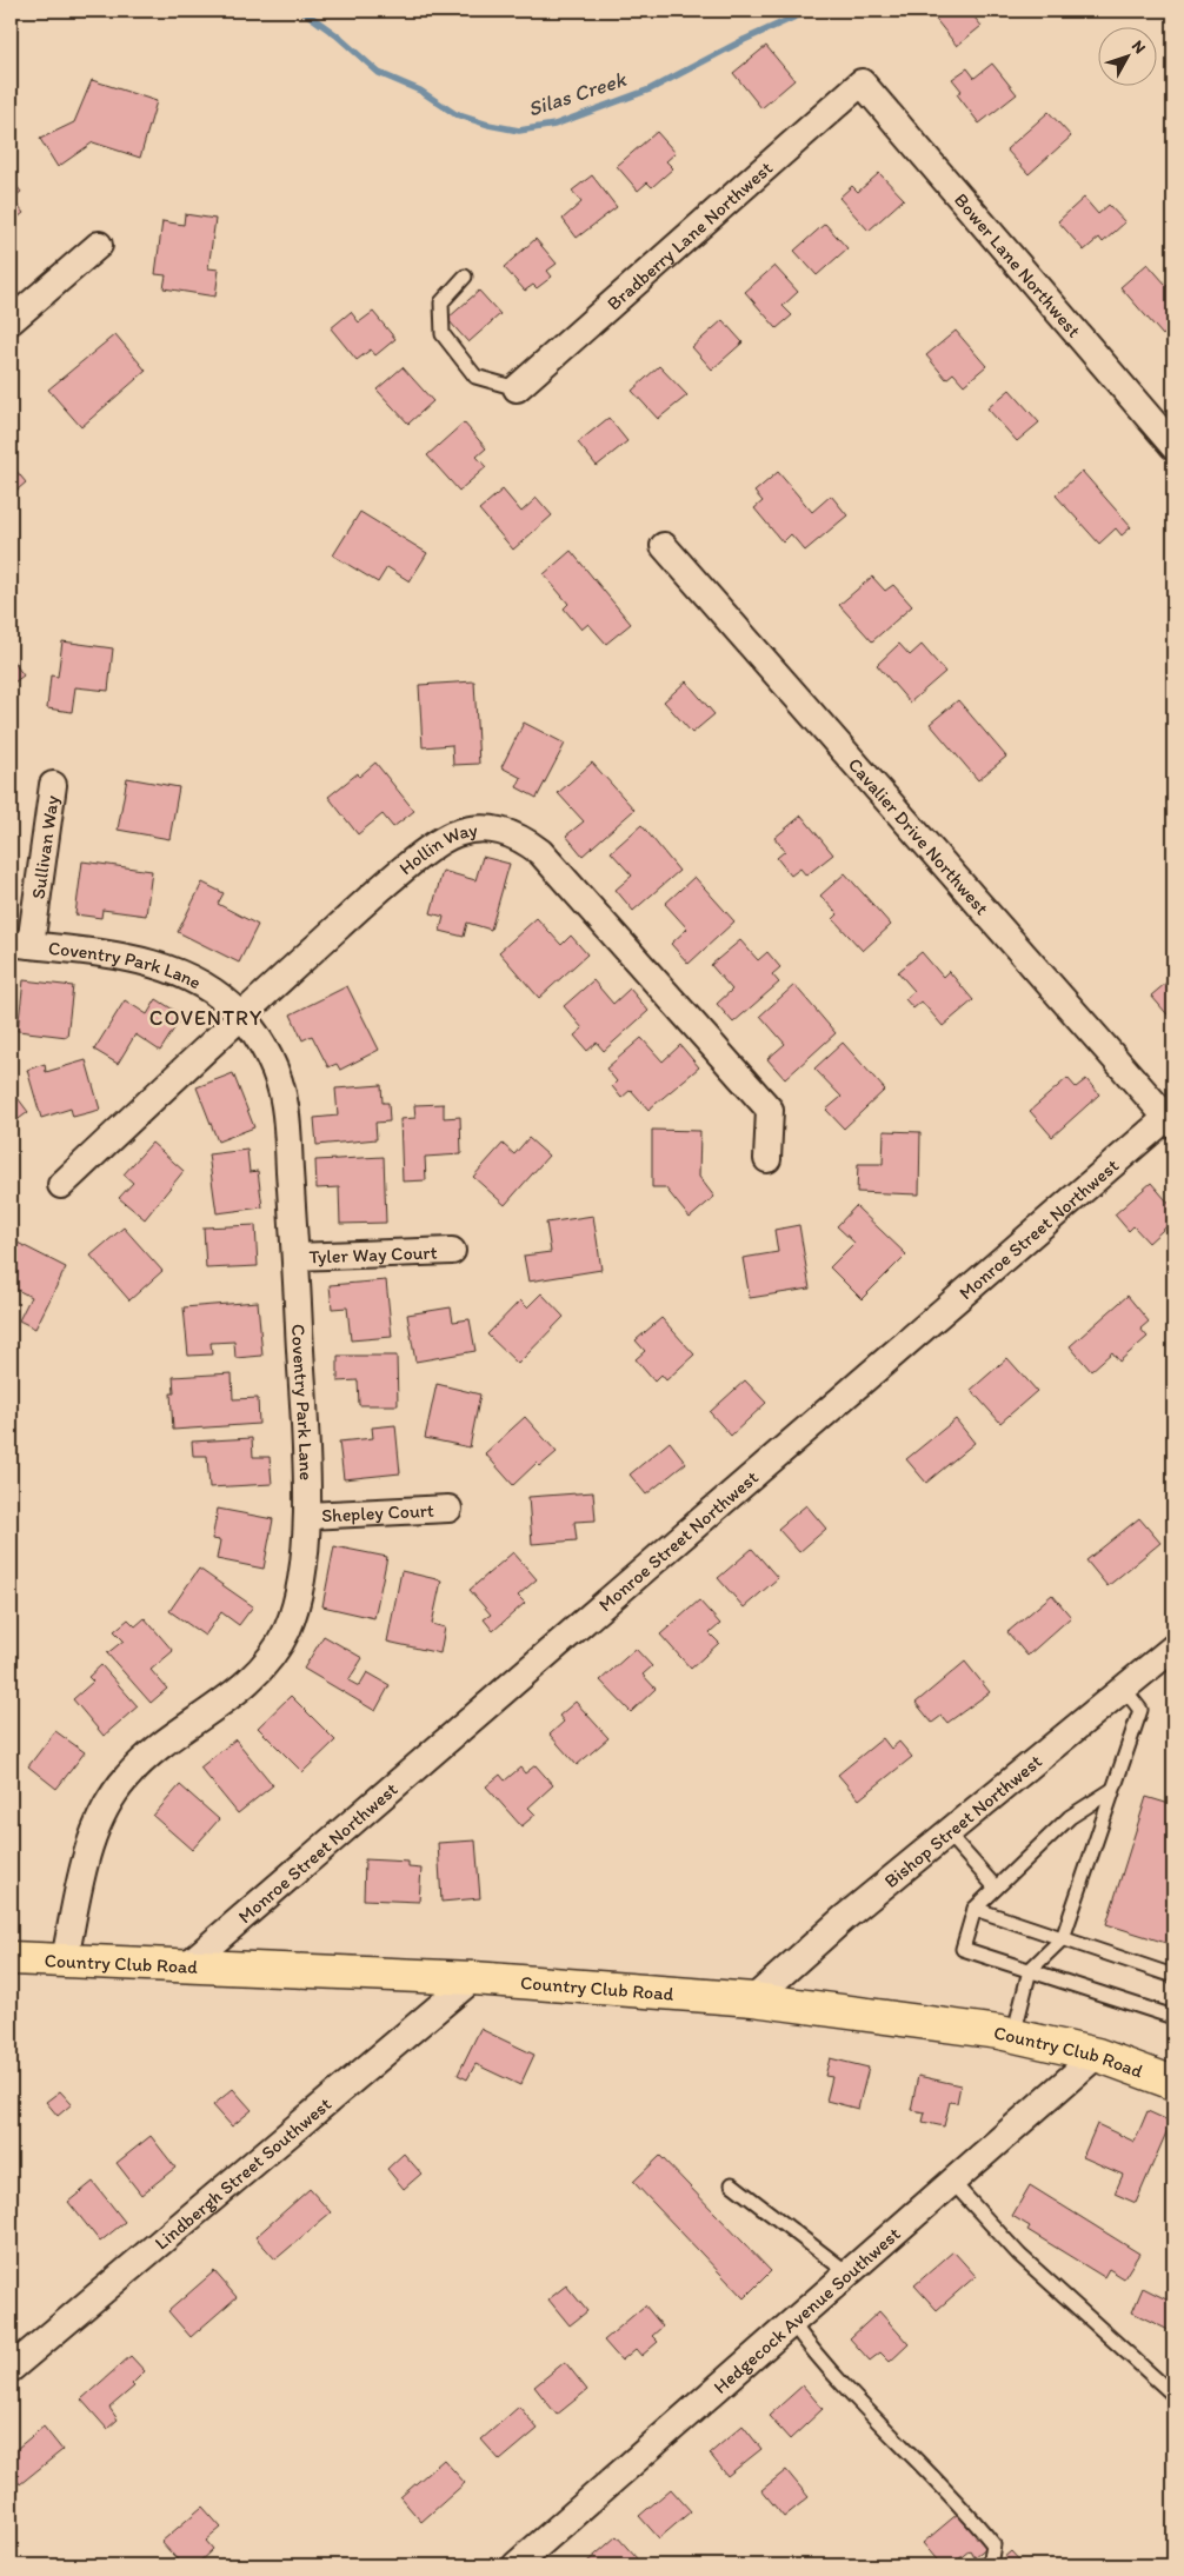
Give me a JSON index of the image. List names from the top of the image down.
{
  "streets": {
    "main road": ["Country Club Road"],
    "street": [
      "Bradberry Lane Northwest",
      "Bower Lane Northwest",
      "Cavalier Drive Northwest",
      "Sullivan Way",
      "Hollin Way",
      "Coventry Park Lane",
      "Monroe Street Northwest",
      "Tyler Way Court",
      "Shepley Court",
      "Bishop Street Northwest",
      "Lindbergh Street Southwest",
      "Hedgecock Avenue Southwest"
    ]
  },
  "crossings": [
    ["Bradberry Lane Northwest", "Bower Lane Northwest"],
    ["Cavalier Drive Northwest", "Monroe Street Northwest"],
    ["Sullivan Way", "Coventry Park Lane"],
    ["Hollin Way", "Coventry Park Lane"],
    ["Coventry Park Lane", "Tyler Way Court"],
    ["Coventry Park Lane", "Shepley Court"],
    ["Coventry Park Lane", "Country Club Road"],
    ["Monroe Street Northwest", "Country Club Road"],
    ["Bishop Street Northwest", "Country Club Road"],
    ["Country Club Road", "Lindbergh Street Southwest"],
    ["Country Club Road", "Hedgecock Avenue Southwest"]
  ],
  "districts": ["COVENTRY"],
  "water": ["Silas Creek"],
  "north": "top right"
}
